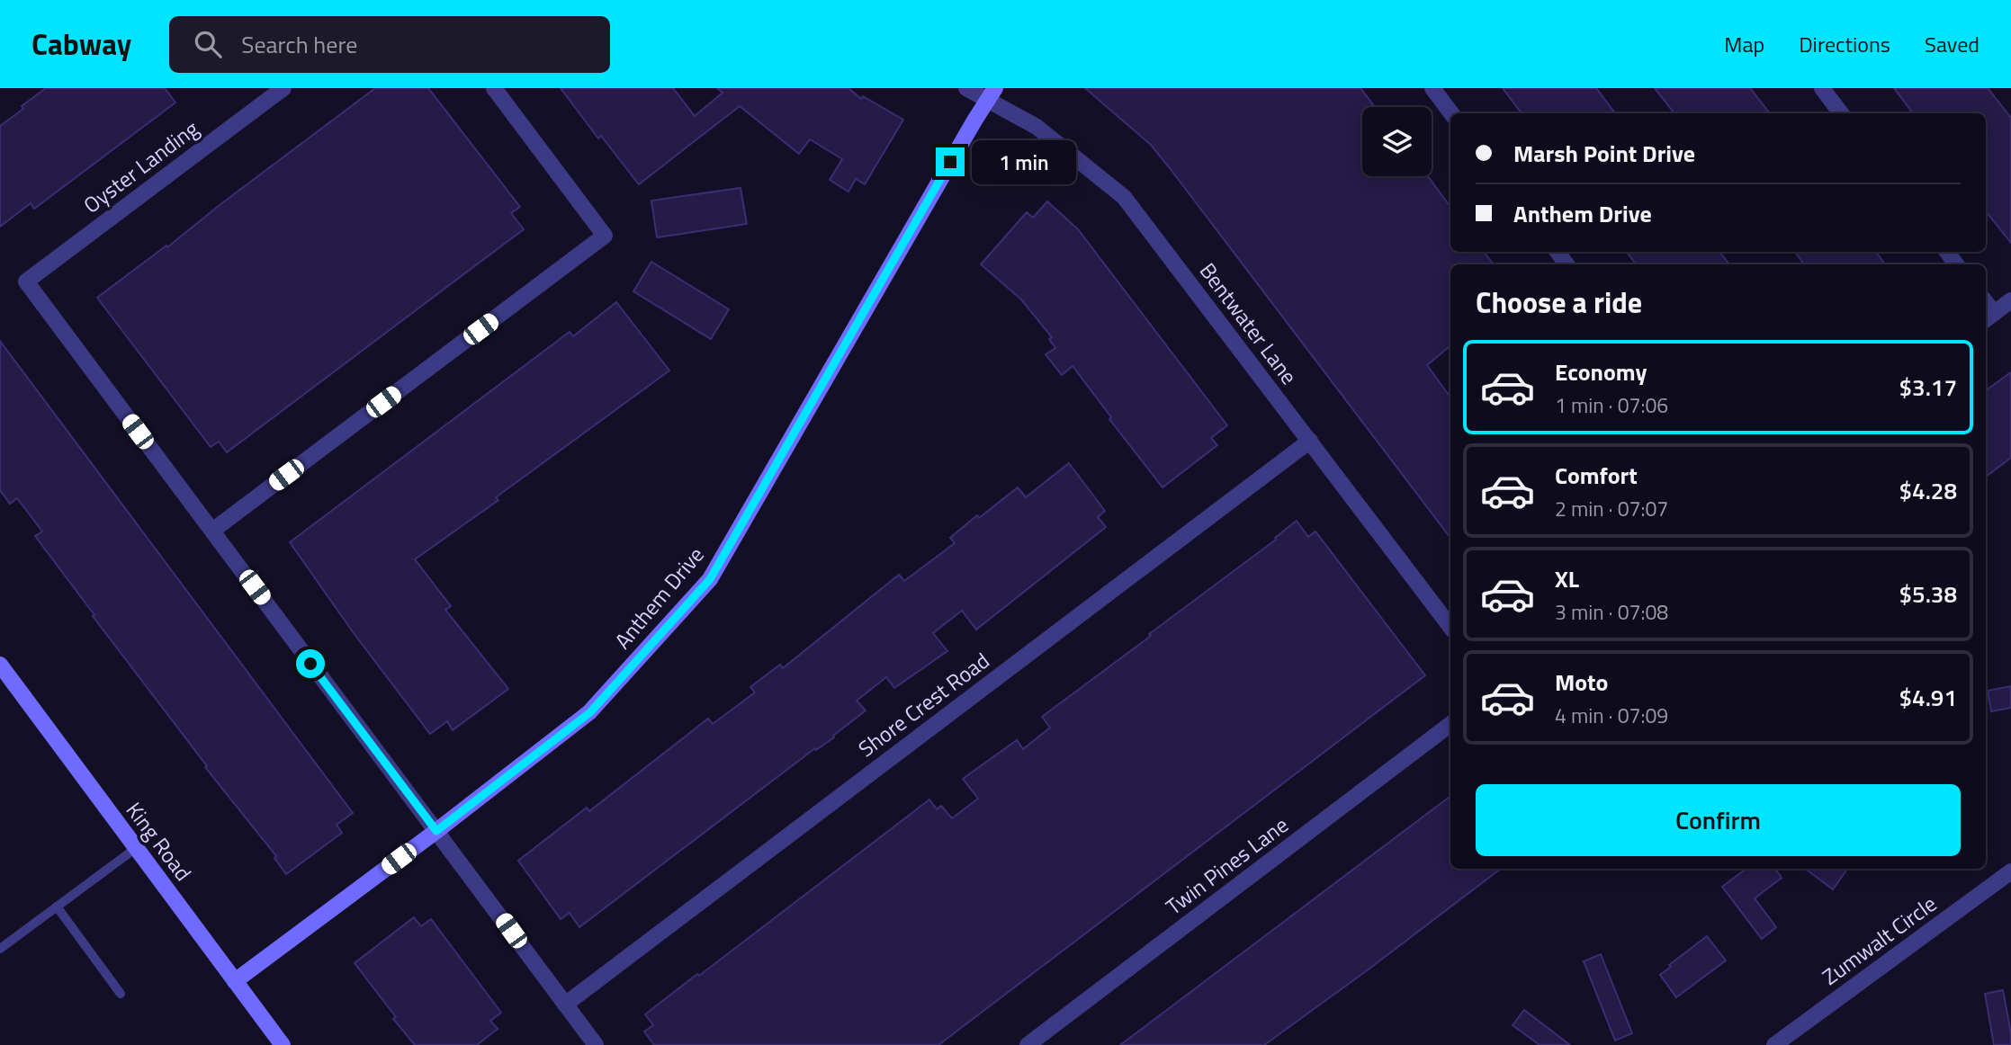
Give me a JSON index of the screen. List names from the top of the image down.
{
  "streets": {
    "street": [
      "Oyster Landing",
      "Bentwater Lane",
      "Anthem Drive",
      "Shore Crest Road",
      "King Road",
      "Twin Pines Lane",
      "Zumwalt Circle"
    ]
  },
  "crossings": [
    ["Bentwater Lane", "Anthem Drive"],
    ["Bentwater Lane", "Shore Crest Road"],
    ["Anthem Drive", "King Road"]
  ],
  "page": {
    "header": "Cabway",
    "search": "Search here",
    "nav": ["Map", "Directions", "Saved"],
    "banner": ["Marsh Point Drive", "Anthem Drive"],
    "bubble": "1 min",
    "heading": "Choose a ride",
    "list": [
      {
        "name": "Economy",
        "note": "1 min · 07:06",
        "value": "$3.17"
      },
      {
        "name": "Comfort",
        "note": "2 min · 07:07",
        "value": "$4.28"
      },
      {
        "name": "XL",
        "note": "3 min · 07:08",
        "value": "$5.38"
      },
      {
        "name": "Moto",
        "note": "4 min · 07:09",
        "value": "$4.91"
      }
    ],
    "buttons": "Confirm"
  }
}
